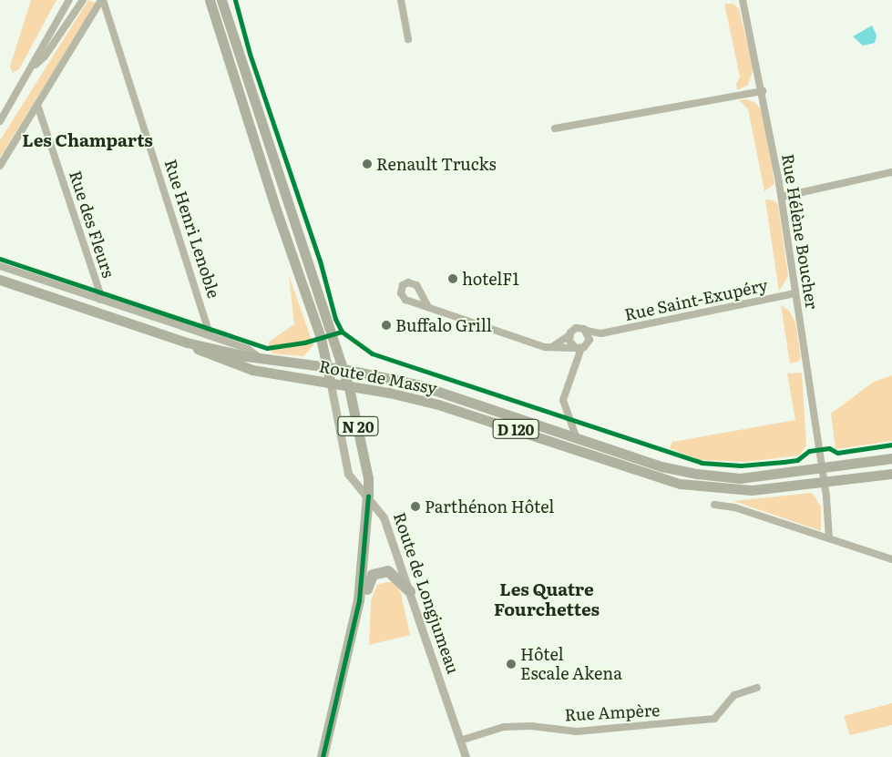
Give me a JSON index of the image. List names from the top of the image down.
{
  "streets": {
    "highway": ["N 20"],
    "main road": ["Route de Massy", "D 120"],
    "street": [
      "Rue des Fleurs",
      "Rue Henri Lenoble",
      "Rue Hélène Boucher",
      "Rue Saint-Exupéry",
      "Route de Longjumeau",
      "Rue Ampère"
    ]
  },
  "crossings": [
    ["Rue des Fleurs", "Route de Massy"],
    ["Rue Henri Lenoble", "Route de Massy"],
    ["Rue Hélène Boucher", "Rue Saint-Exupéry"],
    ["Rue Hélène Boucher", "Route de Massy"],
    ["Route de Massy", "N 20"],
    ["Route de Massy", "D 120"],
    ["N 20", "Route de Longjumeau"],
    ["Route de Longjumeau", "Rue Ampère"]
  ],
  "districts": ["Les Champarts", "Les Quatre Fourchettes"],
  "places": [
    "Renault Trucks",
    "hotelF1",
    "Buffalo Grill",
    "Parthénon Hôtel",
    "Hôtel Escale Akena"
  ]
}
